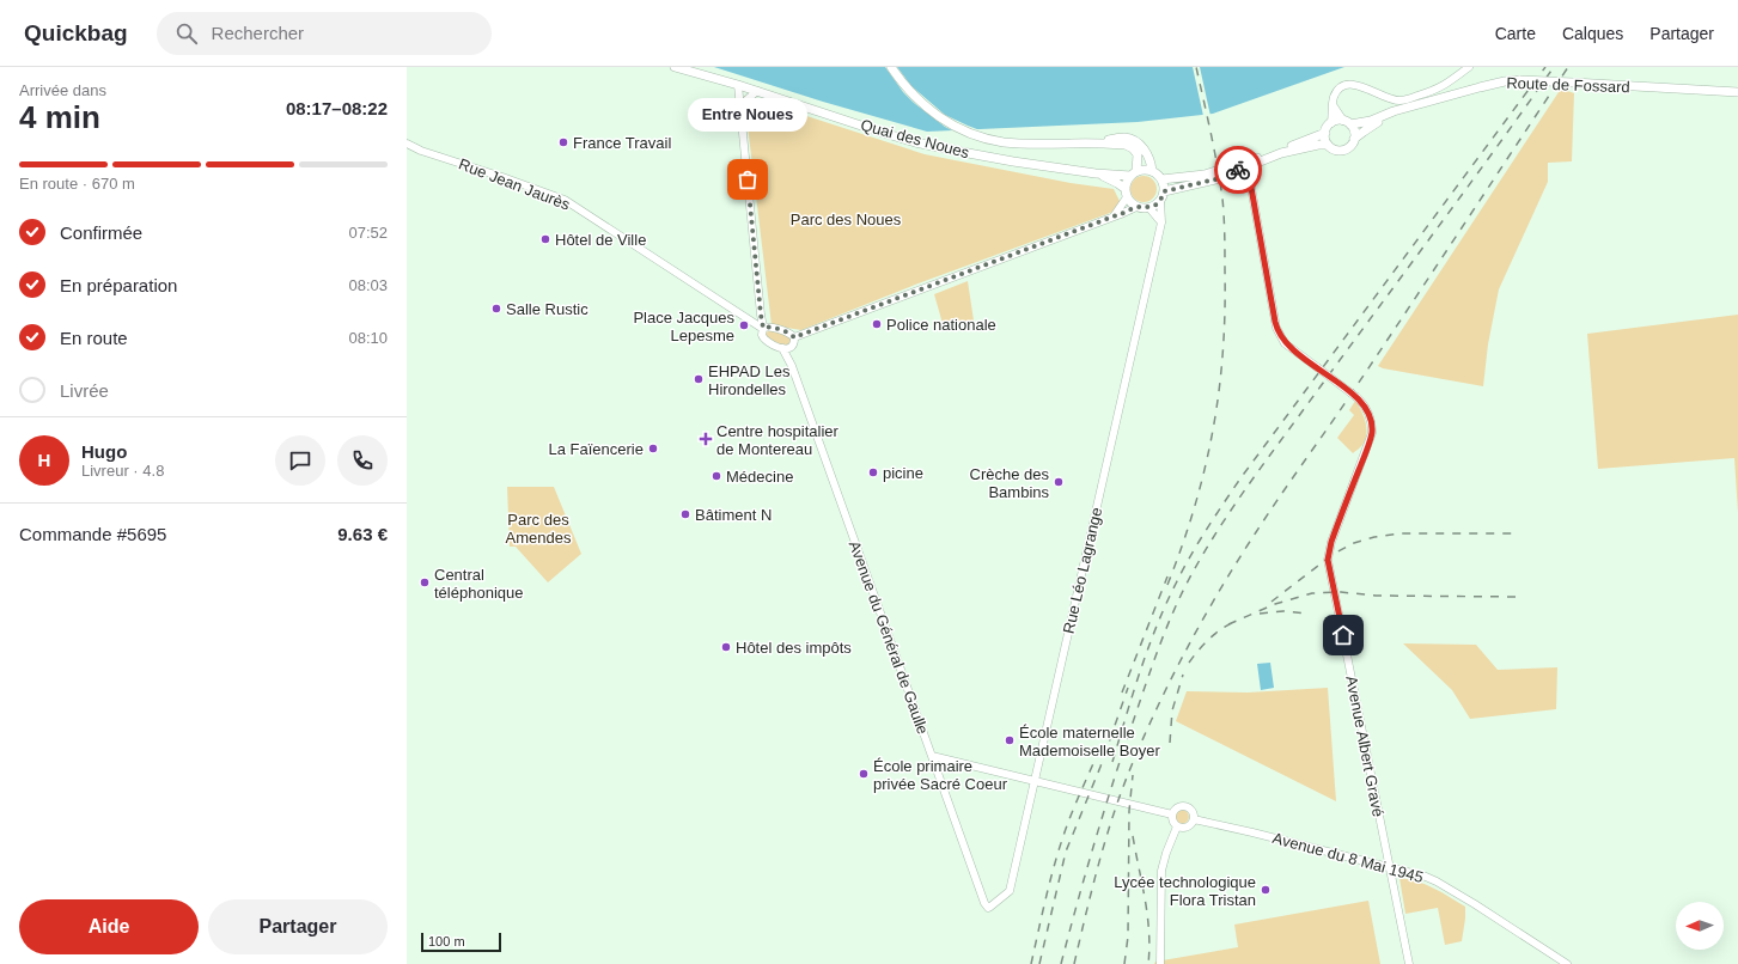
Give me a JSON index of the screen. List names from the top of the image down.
{
  "streets": {
    "main road": [
      "Route de Fossard",
      "Quai des Noues",
      "Rue Jean Jaurès",
      "Rue Léo Lagrange",
      "Avenue du Général de Gaulle",
      "Avenue Albert Gravé",
      "Avenue du 8 Mai 1945"
    ]
  },
  "crossings": [
    ["Rue Léo Lagrange", "Avenue du Général de Gaulle"],
    ["Avenue Albert Gravé", "Avenue du 8 Mai 1945"]
  ],
  "parks": ["Parc des Noues", "Parc des Amendes"],
  "places": {
    "other": [
      "France Travail",
      "Entre Noues",
      "Hôtel de Ville",
      "Salle Rustic",
      "Police nationale",
      "Place Jacques Lepesme",
      "EHPAD Les Hirondelles",
      "La Faïencerie",
      "picine",
      "Médecine",
      "Crèche des Bambins",
      "Bâtiment N",
      "Central téléphonique",
      "Hôtel des impôts",
      "École maternelle Mademoiselle Boyer",
      "École primaire privée Sacré Coeur",
      "Lycée technologique Flora Tristan"
    ],
    "health": ["Centre hospitalier de Montereau"]
  },
  "scale_bar": "100 m",
  "north": "left",
  "page": {
    "header": "Quickbag",
    "search": "Rechercher",
    "nav": ["Carte", "Calques", "Partager"],
    "heading": ["4 min", "Arrivée dans", "08:17–08:22"],
    "panel": [
      "Hugo",
      "Livreur · 4.8",
      "Commande #5695",
      "9.63 €"
    ],
    "bubble": "Entre Noues",
    "bar": "En route · 670 m",
    "list": [
      ["Confirmée", "07:52"],
      ["En préparation", "08:03"],
      ["En route", "08:10"],
      "Livrée"
    ],
    "round": "H",
    "buttons": ["Aide", "Partager"],
    "scale": "100 m"
  }
}
